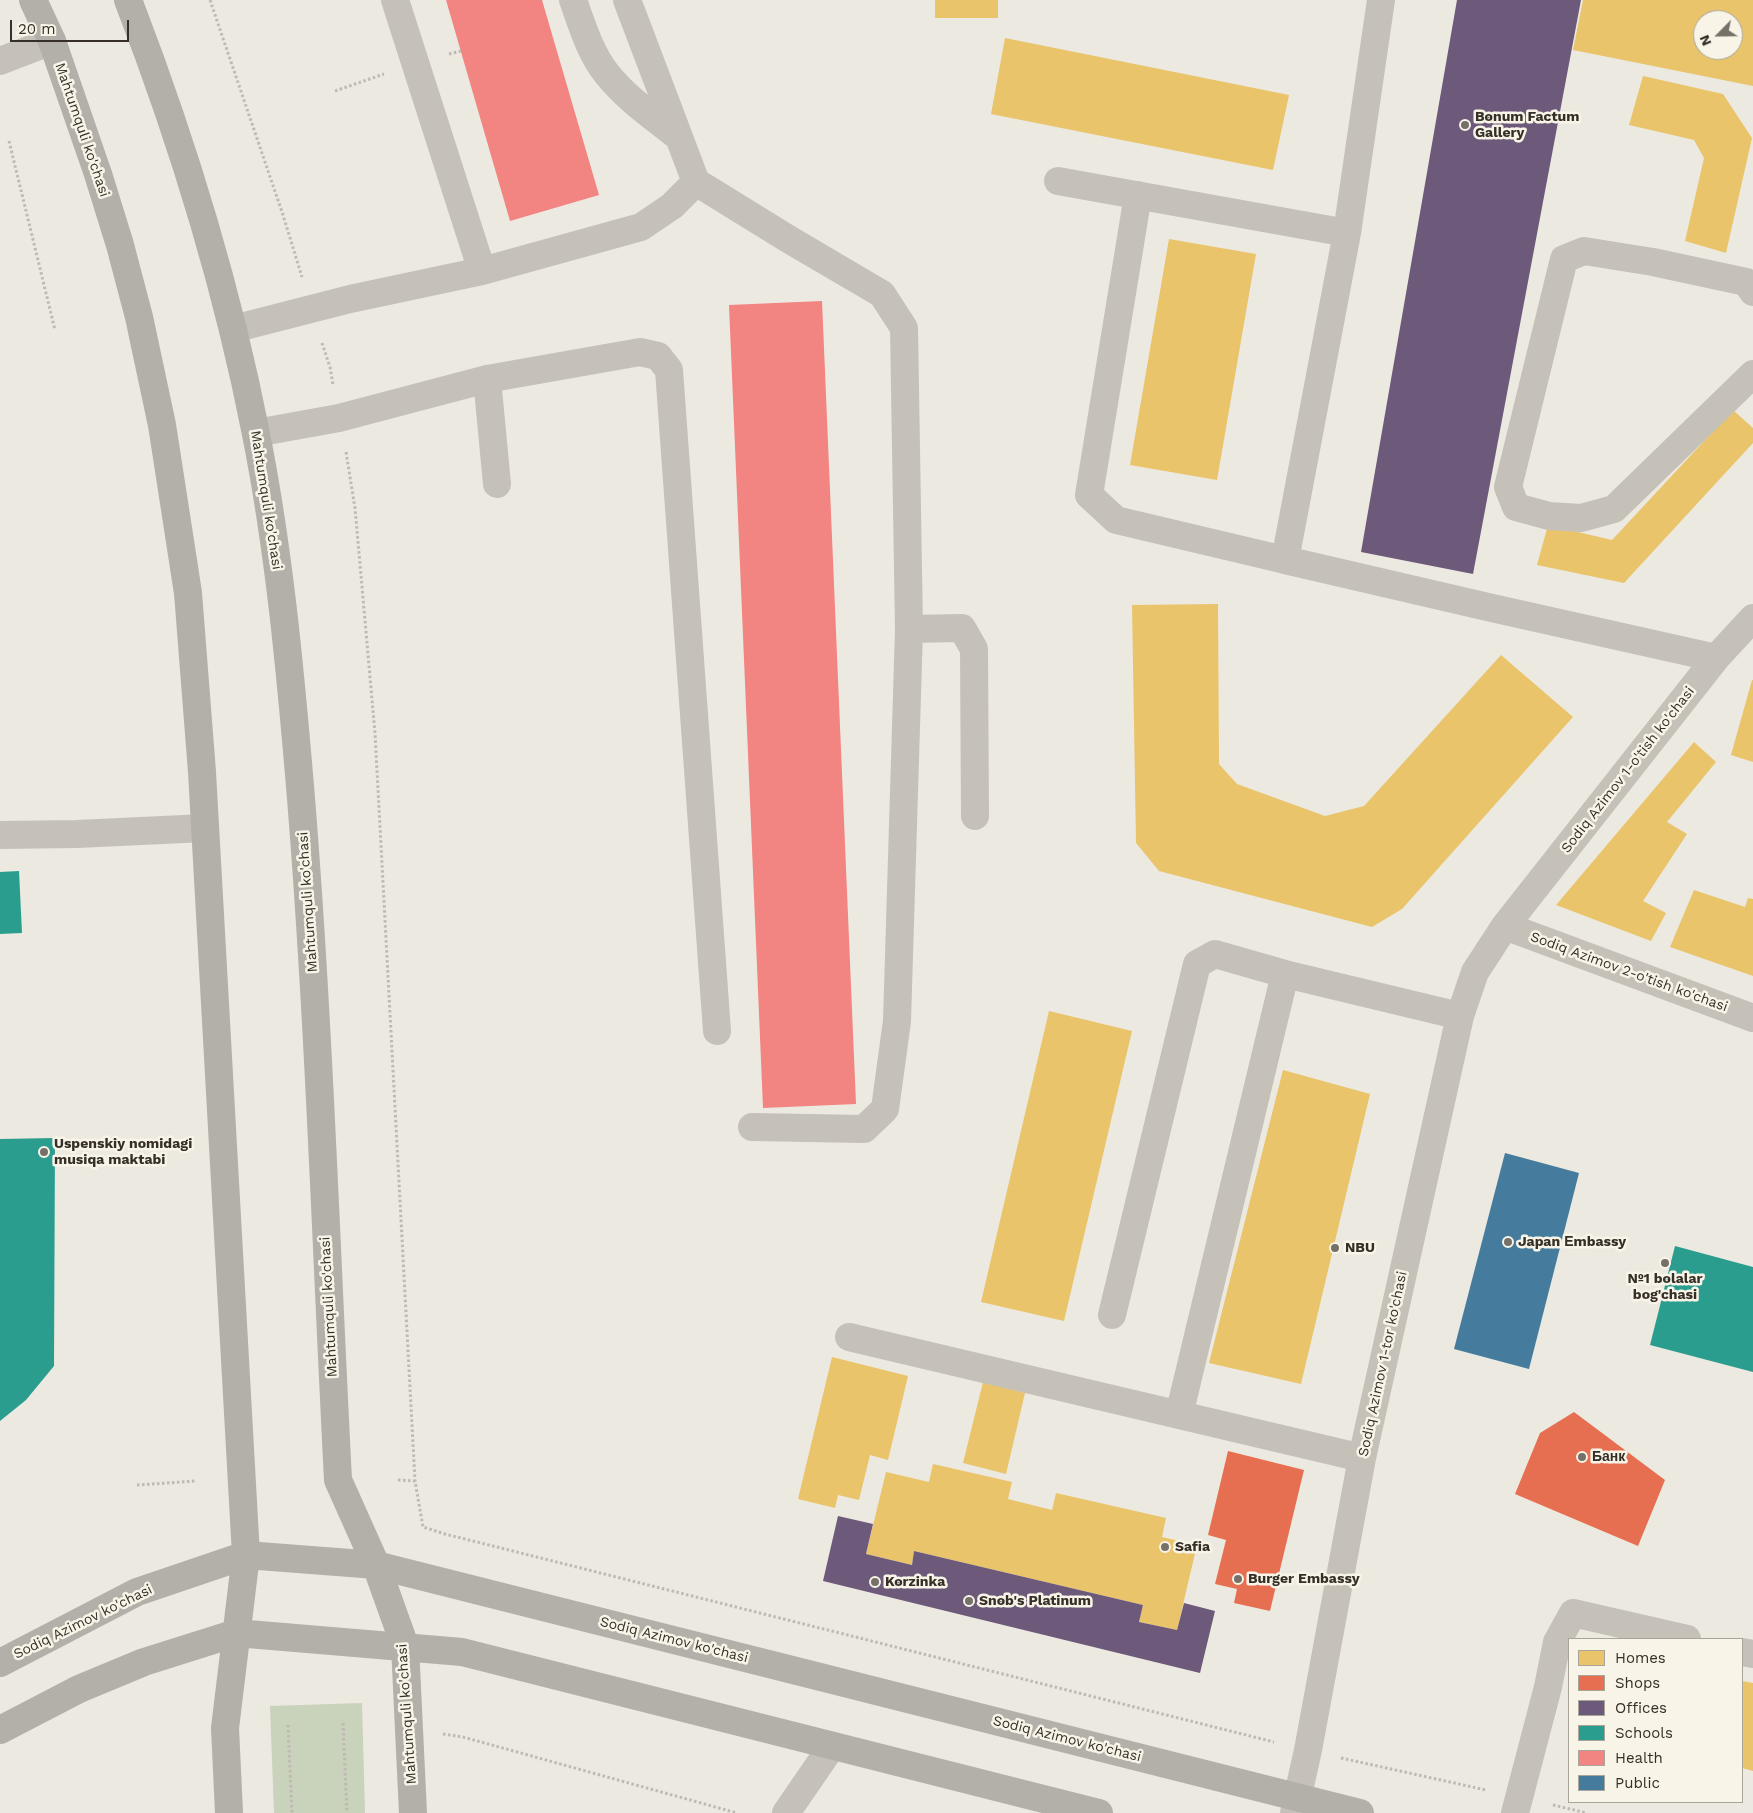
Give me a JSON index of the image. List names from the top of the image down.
{
  "streets": {
    "main road": ["Mahtumquli ko'chasi", "Sodiq Azimov ko'chasi"],
    "street": ["Sodiq Azimov 1-o'tish ko'chasi", "Sodiq Azimov 2-o'tish ko'chasi", "Sodiq Azimov 1-tor ko'chasi"]
  },
  "crossings": [
    ["Mahtumquli ko'chasi", "Sodiq Azimov ko'chasi"],
    ["Sodiq Azimov 1-o'tish ko'chasi", "Sodiq Azimov 2-o'tish ko'chasi"],
    ["Sodiq Azimov 1-o'tish ko'chasi", "Sodiq Azimov 1-tor ko'chasi"],
    ["Sodiq Azimov 2-o'tish ko'chasi", "Sodiq Azimov 1-tor ko'chasi"],
    ["Sodiq Azimov 1-tor ko'chasi", "Sodiq Azimov ko'chasi"]
  ],
  "places": [
    "Bonum Factum Gallery",
    "Uspenskiy nomidagi musiqa maktabi",
    "Japan Еmbassy",
    "NBU",
    "№1 bolalar bog'chasi",
    "Банк",
    "Safia",
    "Burger Embassy",
    "Korzinka",
    "Snob's Platinum"
  ],
  "legend": [
    "Homes",
    "Shops",
    "Offices",
    "Schools",
    "Health",
    "Public"
  ],
  "scale_bar": "20 m",
  "north": "bottom left"
}
